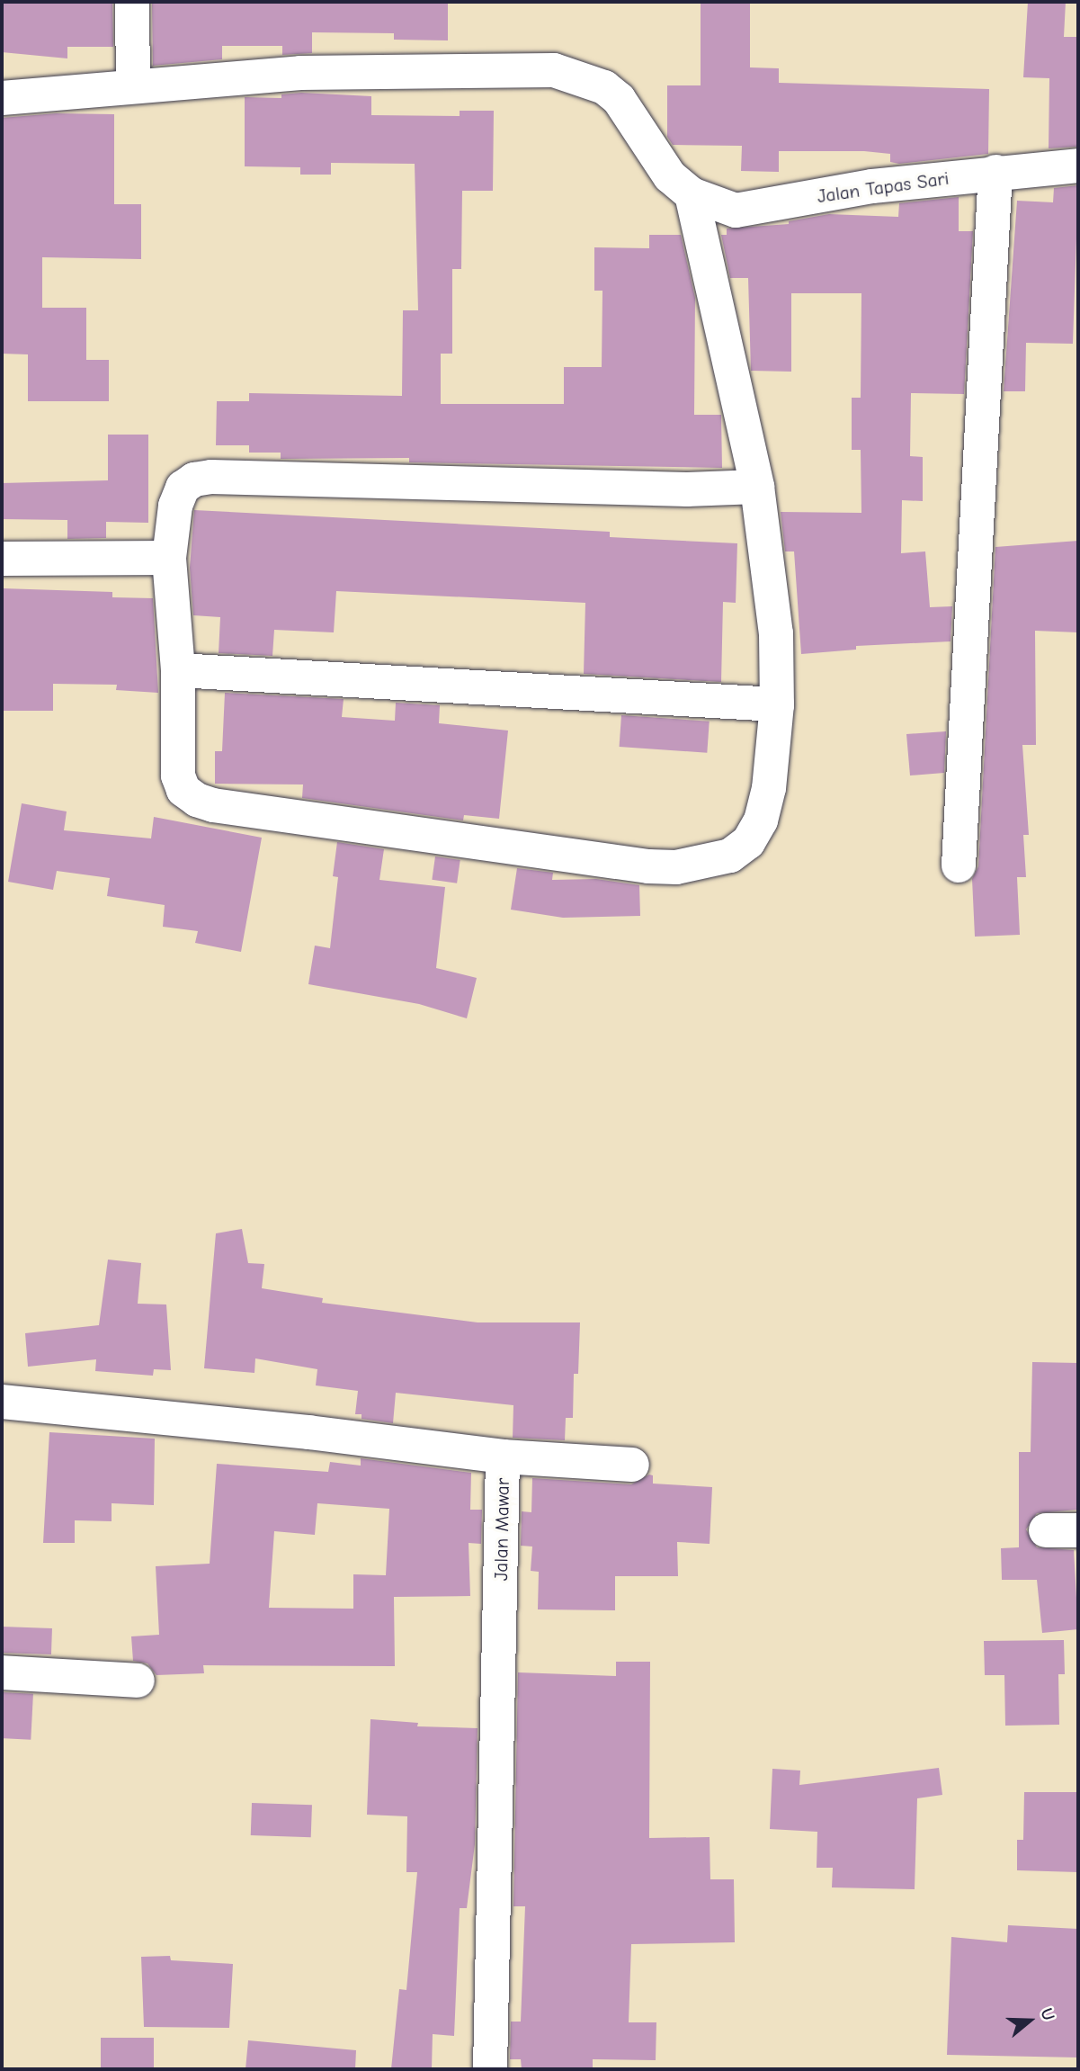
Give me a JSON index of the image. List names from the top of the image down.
{
  "streets": {
    "street": ["Jalan Tapas Sari", "Jalan Mawar"]
  },
  "north": "right"
}
